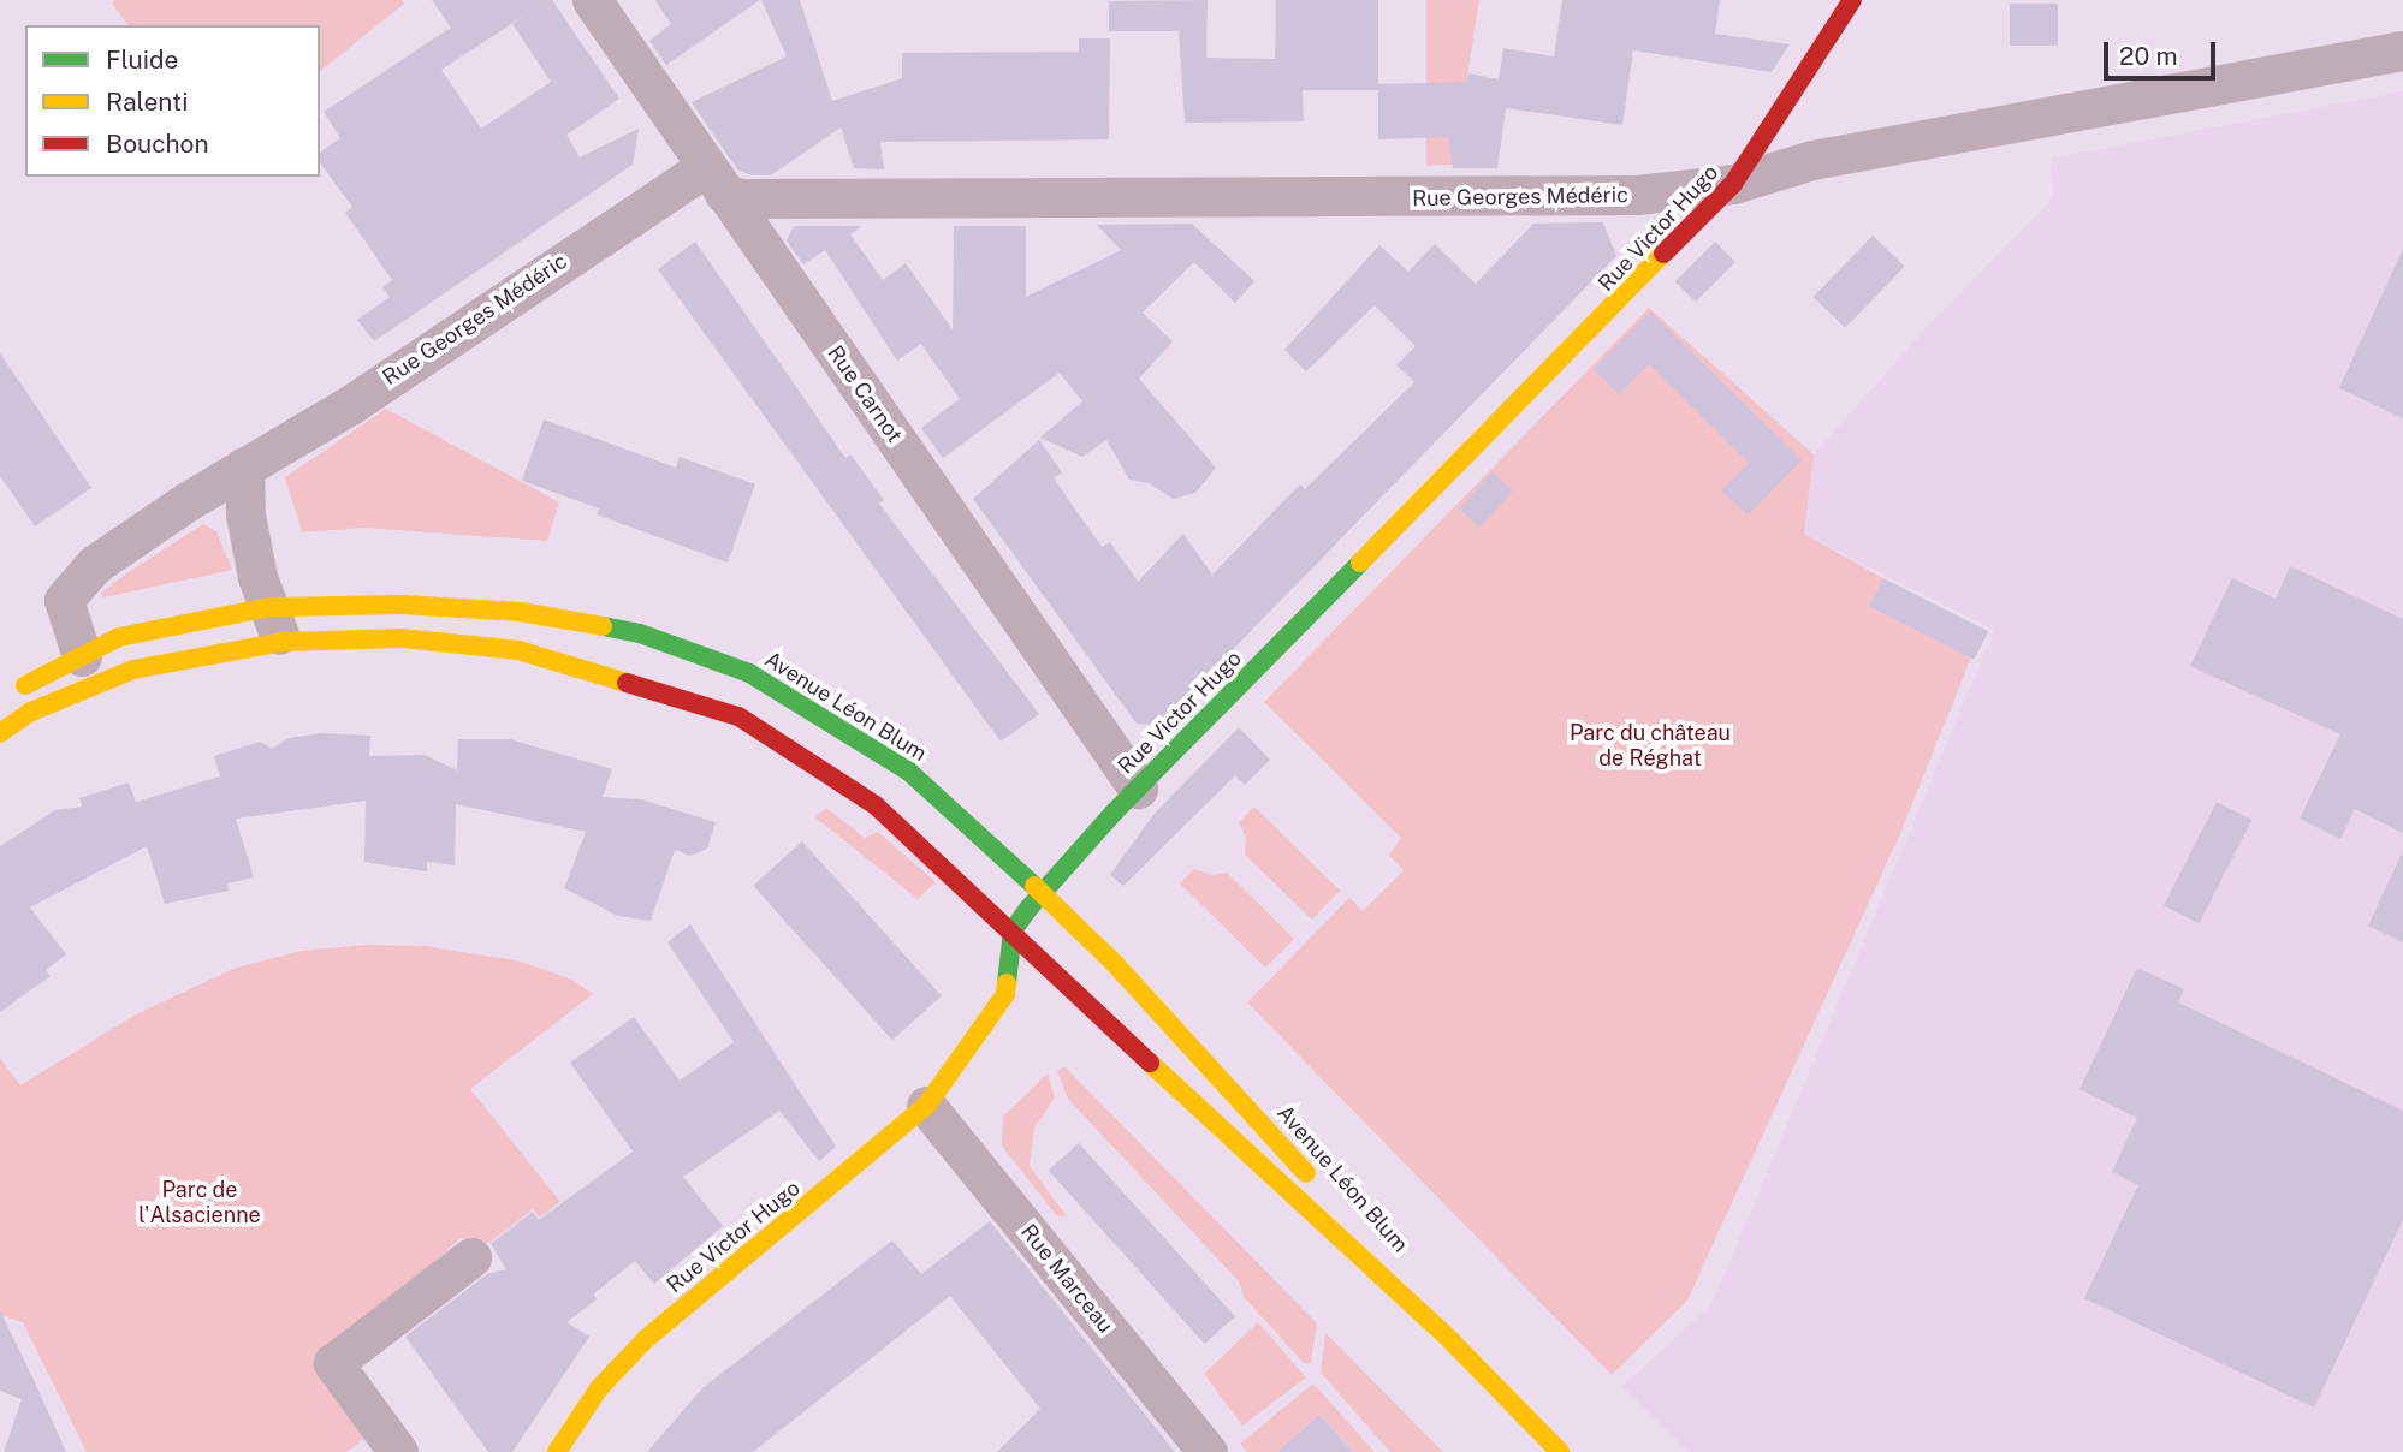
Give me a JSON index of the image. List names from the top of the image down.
{
  "streets": {
    "main road": ["Rue Victor Hugo", "Avenue Léon Blum"],
    "street": ["Rue Georges Médéric", "Rue Carnot", "Rue Marceau"]
  },
  "crossings": [
    ["Rue Georges Médéric", "Rue Victor Hugo"],
    ["Rue Georges Médéric", "Rue Carnot"],
    ["Rue Georges Médéric", "Avenue Léon Blum"],
    ["Rue Victor Hugo", "Rue Carnot"],
    ["Rue Victor Hugo", "Avenue Léon Blum"],
    ["Rue Victor Hugo", "Rue Marceau"]
  ],
  "parks": ["Parc du château de Réghat", "Parc de l'Alsacienne"],
  "legend": ["Fluide", "Ralenti", "Bouchon"],
  "scale_bar": "20 m"
}
